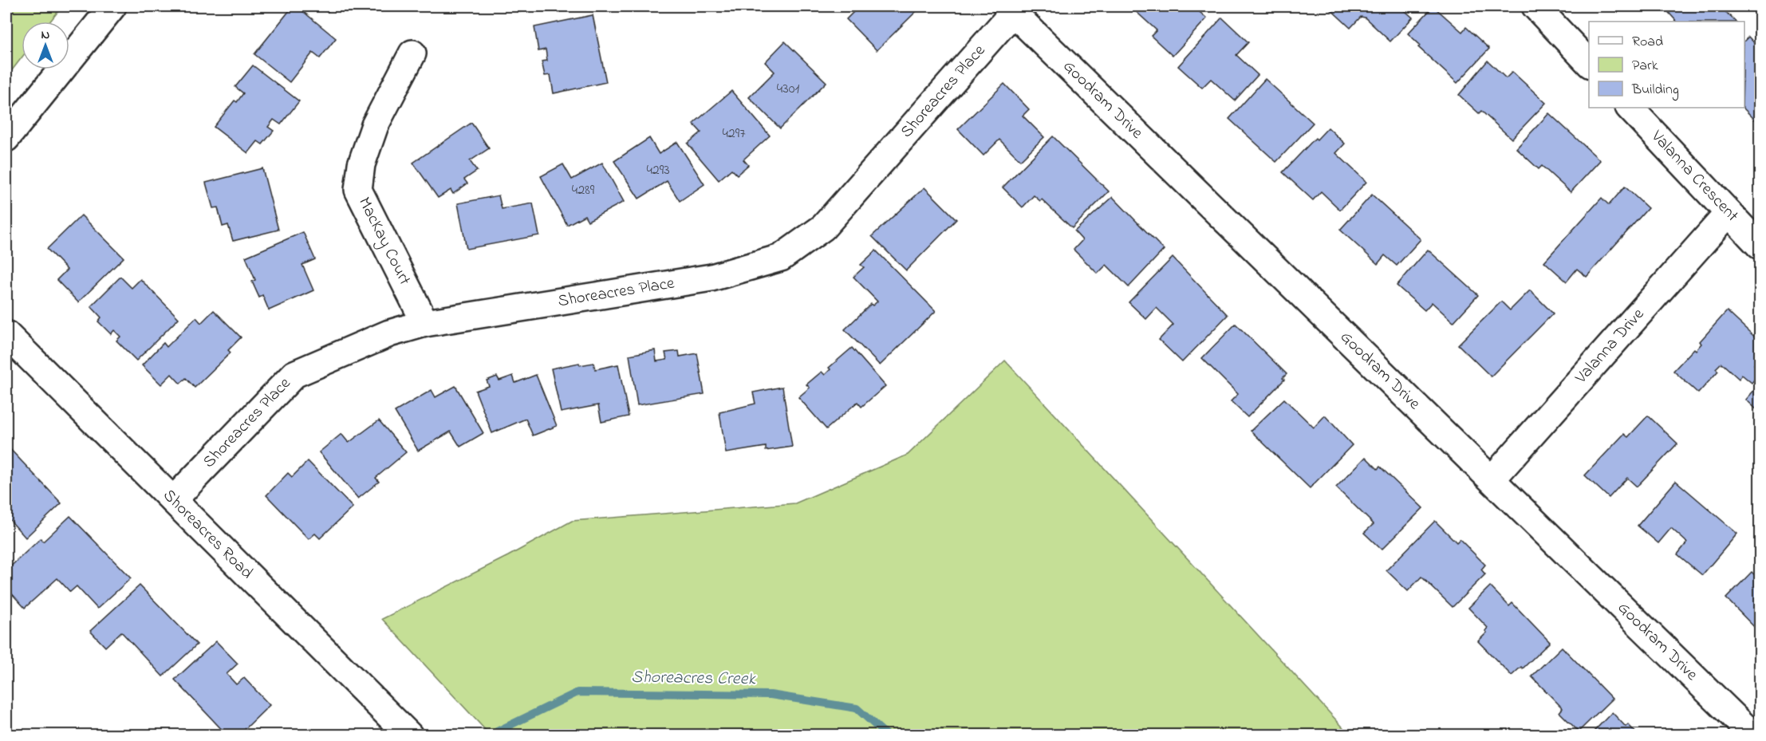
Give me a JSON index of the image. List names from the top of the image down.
{
  "streets": {
    "street": [
      "Shoreacres Place",
      "Goodram Drive",
      "Valanna Crescent",
      "MacKay Court",
      "Valanna Drive",
      "Shoreacres Road"
    ]
  },
  "crossings": [
    ["Shoreacres Place", "Goodram Drive"],
    ["Shoreacres Place", "MacKay Court"],
    ["Shoreacres Place", "Shoreacres Road"],
    ["Goodram Drive", "Valanna Drive"],
    ["Valanna Crescent", "Valanna Drive"]
  ],
  "water": ["Shoreacres Creek"],
  "house_numbers": [
    "4301",
    "4297",
    "4293",
    "4289"
  ],
  "legend": ["Road", "Park", "Building"],
  "north": "top"
}
